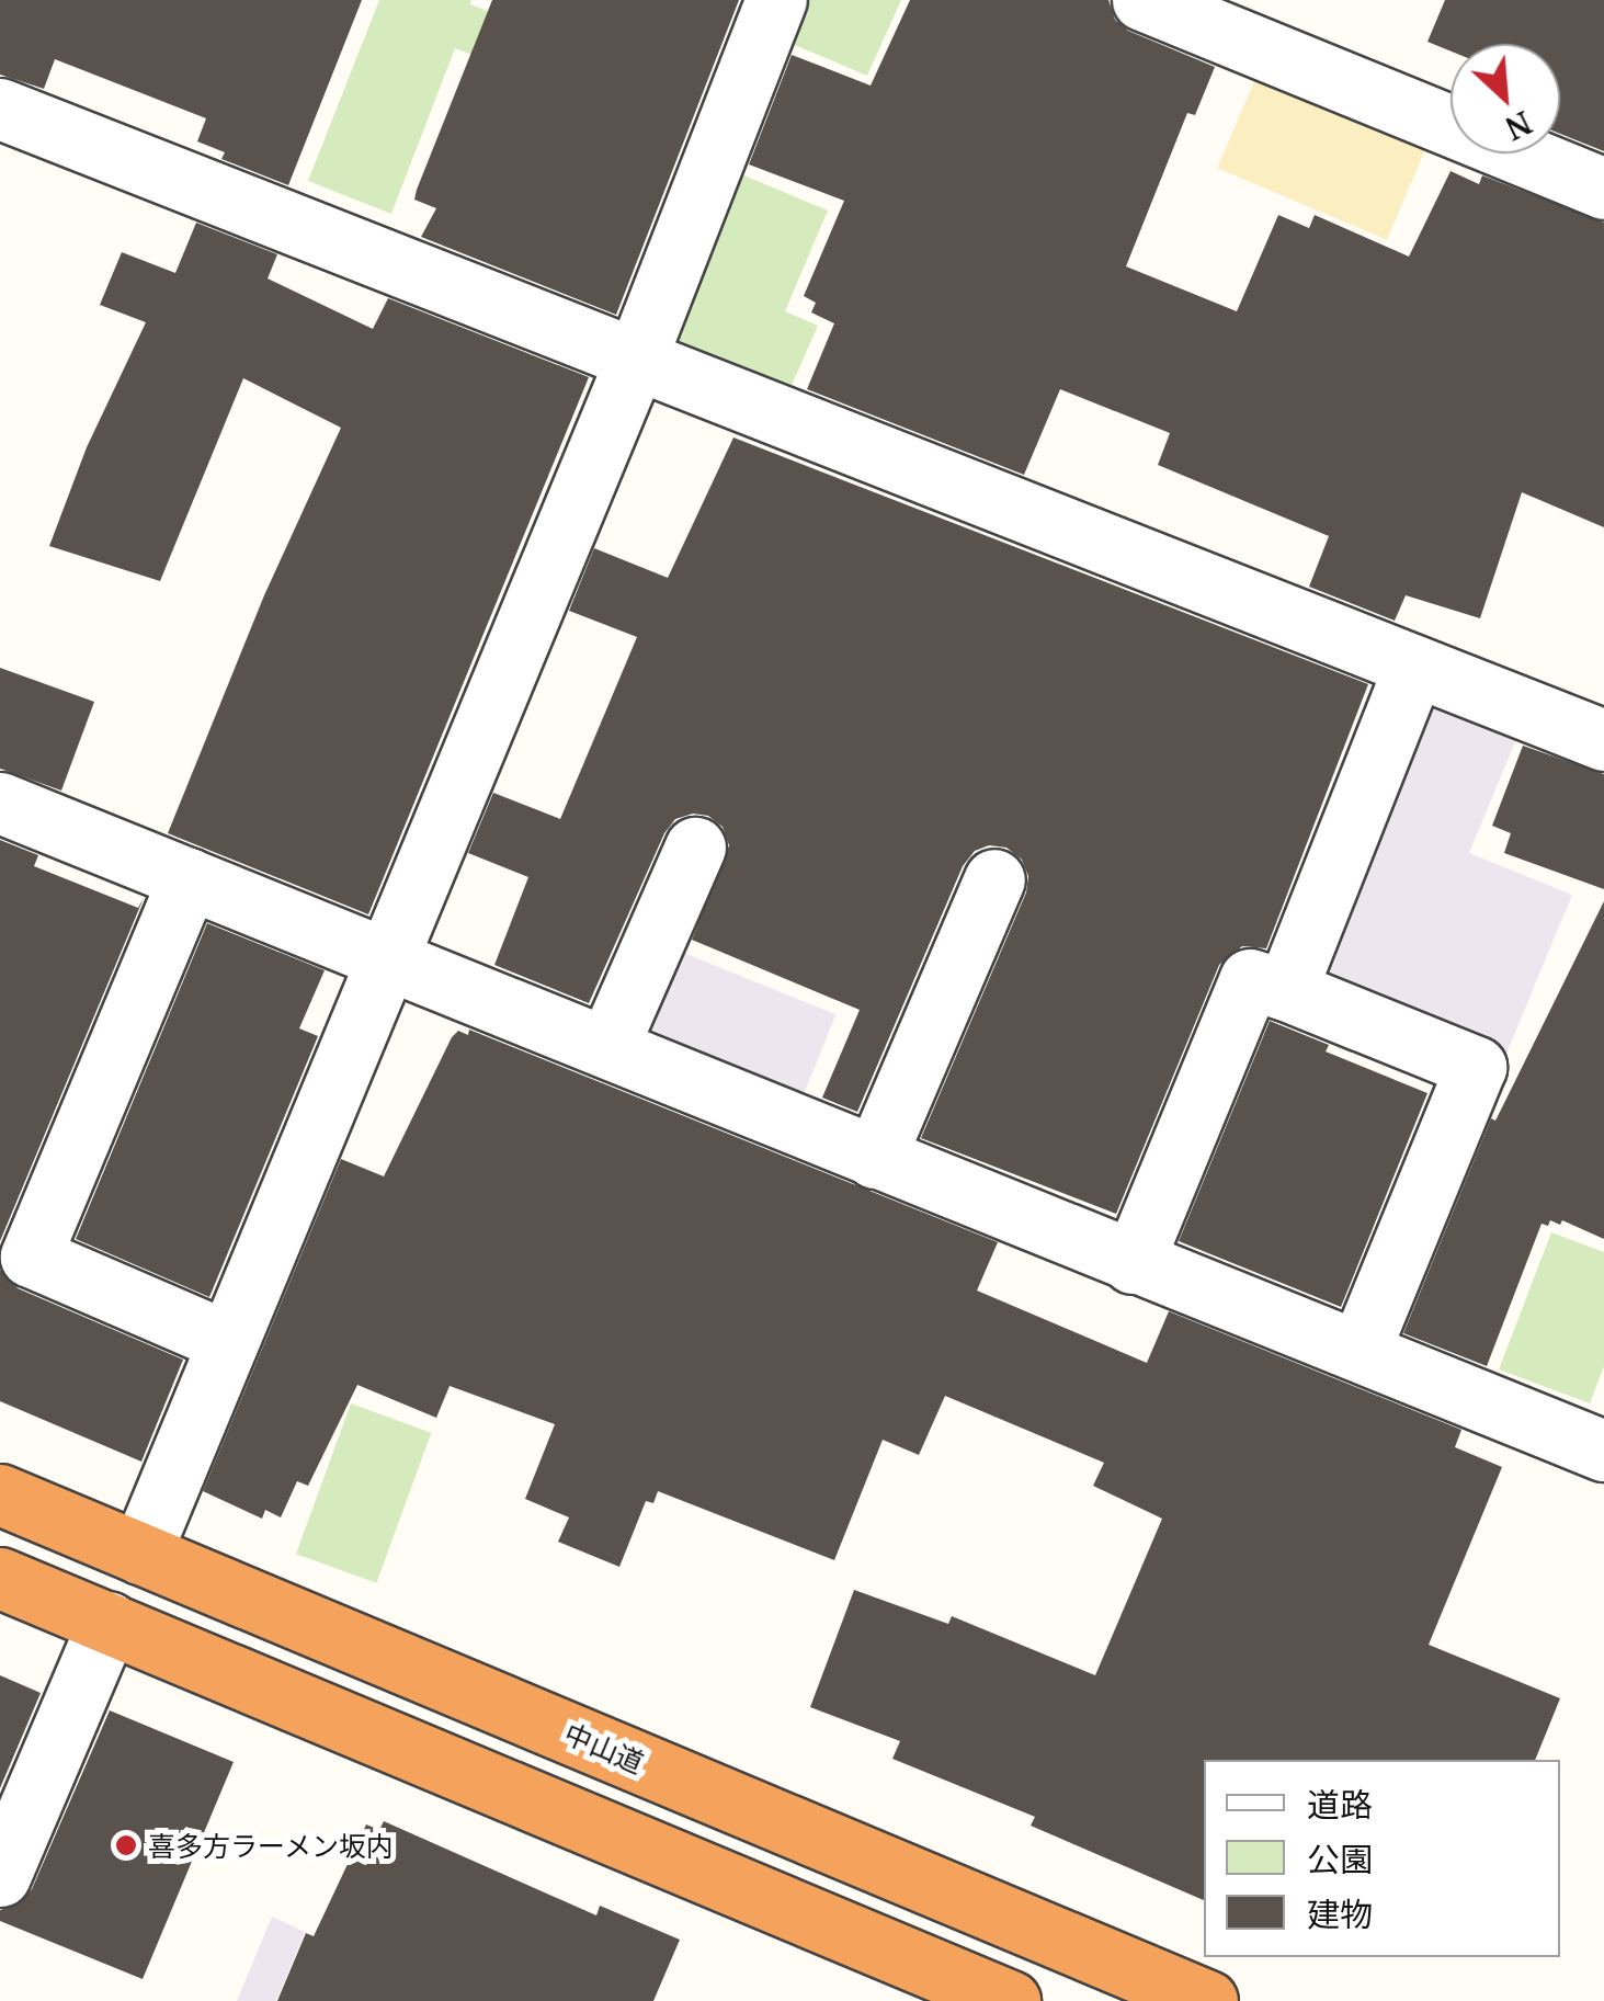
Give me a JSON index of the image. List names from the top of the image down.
{
  "streets": {
    "highway": ["中山道"]
  },
  "places": ["喜多方ラーメン坂内"],
  "legend": ["道路", "公園", "建物"],
  "north": "bottom right"
}
